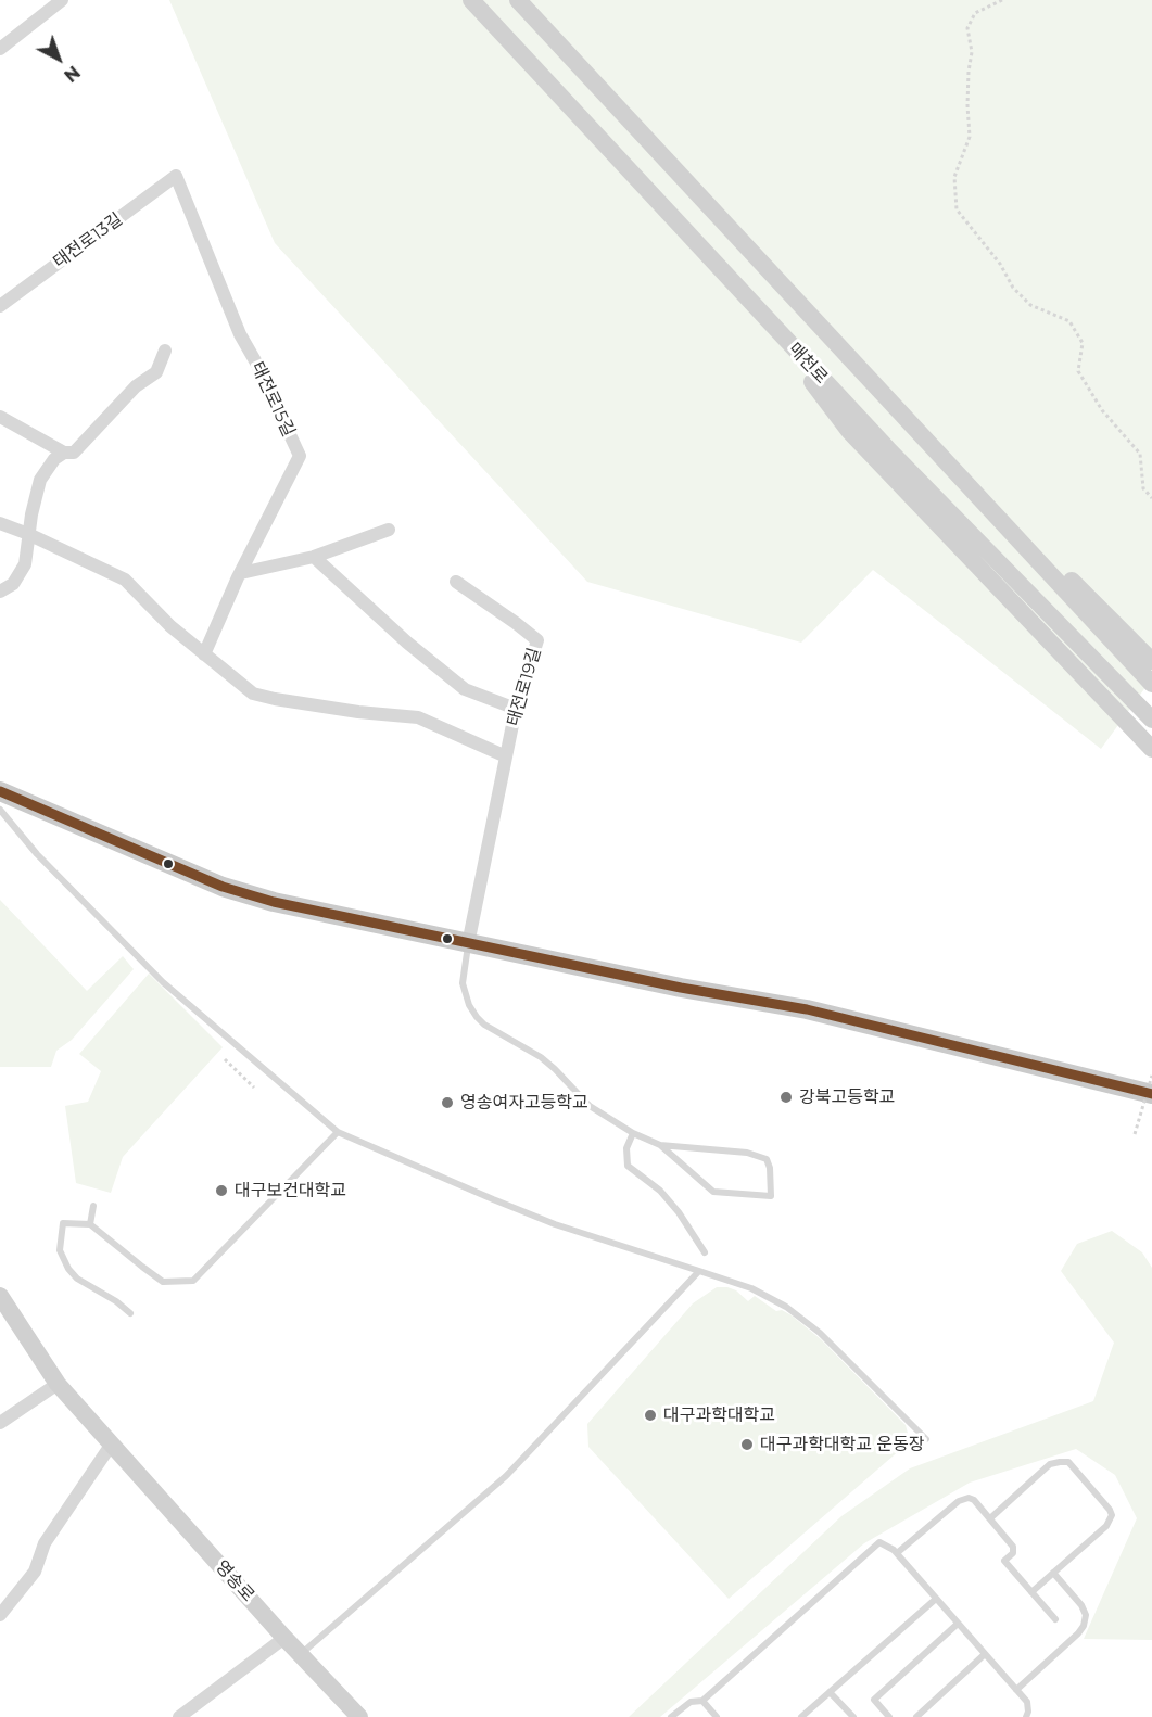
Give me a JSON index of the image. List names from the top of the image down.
{
  "streets": {
    "main road": ["매천로", "영송로"],
    "street": ["태전로13길", "태전로15길", "태전로19길"]
  },
  "crossings": [
    ["태전로13길", "태전로15길"]
  ],
  "places": [
    "강북고등학교",
    "영송여자고등학교",
    "대구보건대학교",
    "대구과학대학교",
    "대구과학대학교 운동장"
  ],
  "north": "bottom right"
}
